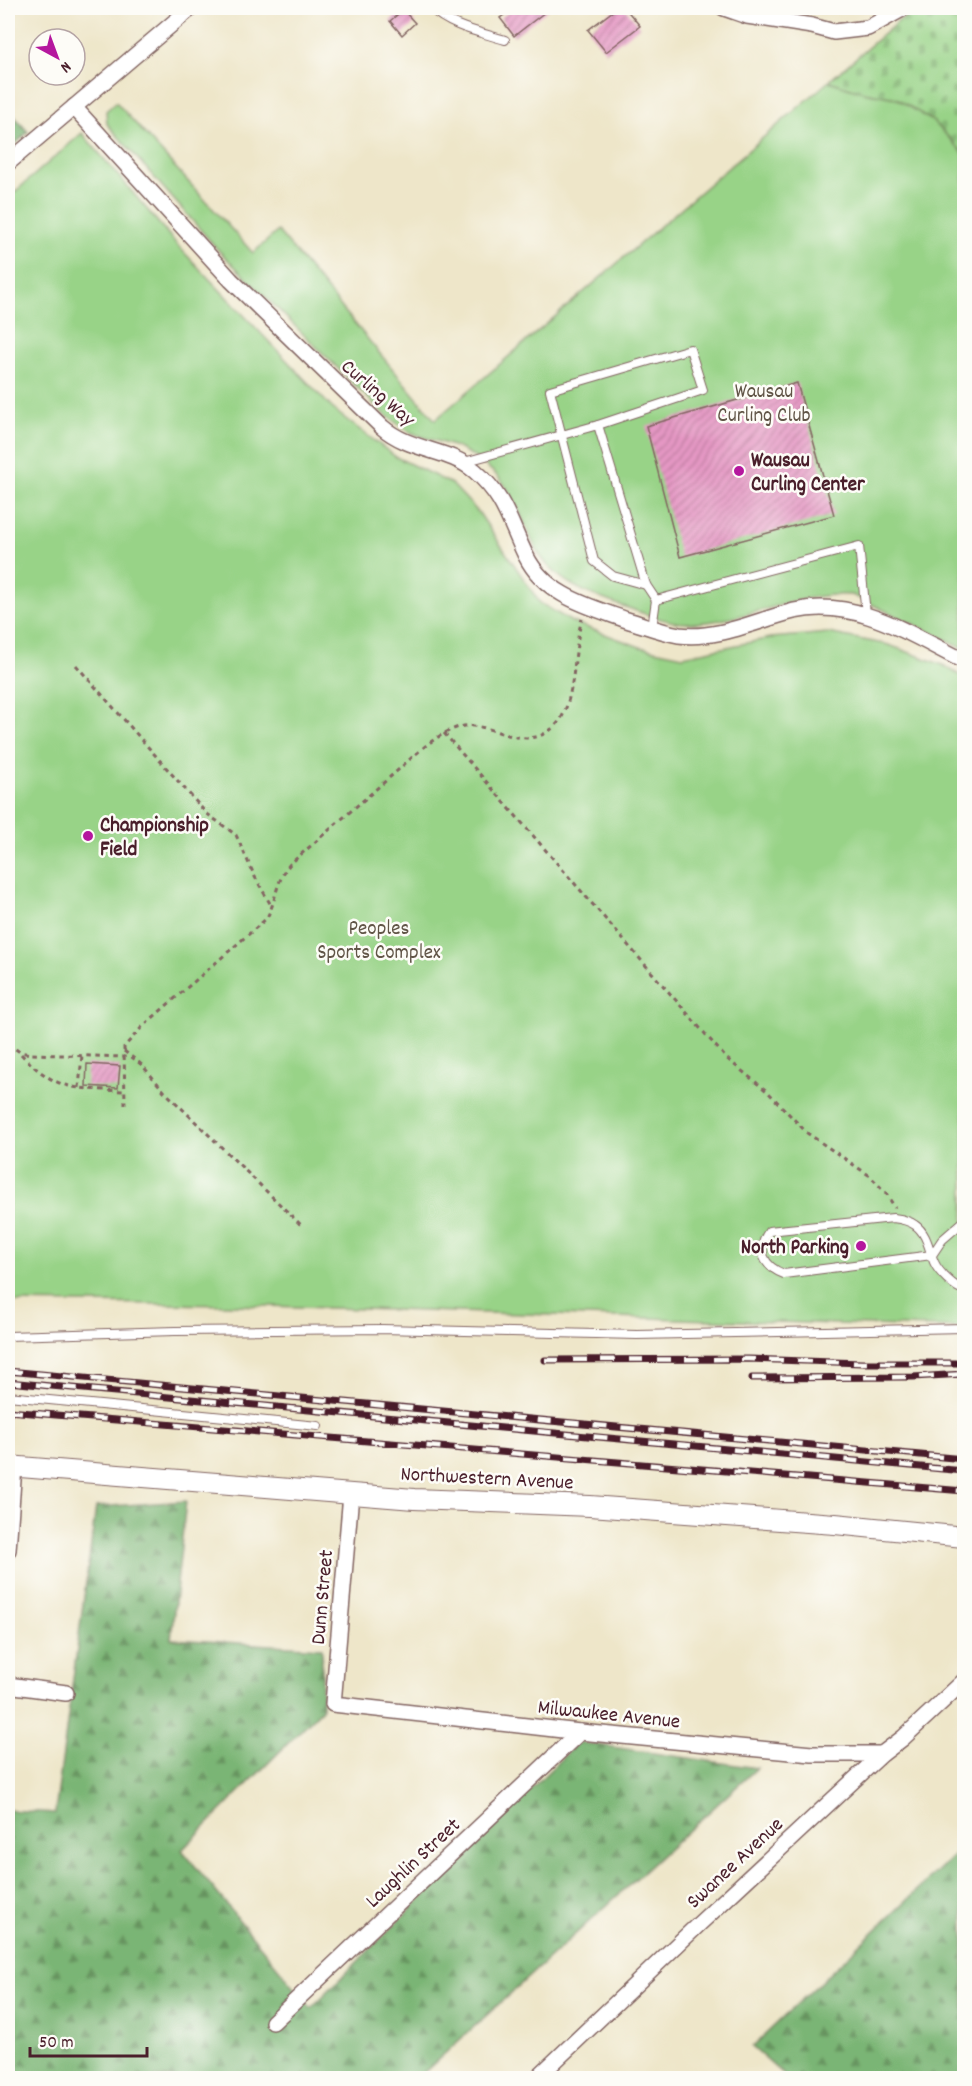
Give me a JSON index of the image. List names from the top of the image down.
{
  "streets": {
    "street": [
      "Curling Way",
      "Northwestern Avenue",
      "Dunn Street",
      "Milwaukee Avenue",
      "Laughlin Street",
      "Swanee Avenue"
    ]
  },
  "crossings": [
    ["Northwestern Avenue", "Dunn Street"],
    ["Dunn Street", "Milwaukee Avenue"],
    ["Milwaukee Avenue", "Laughlin Street"],
    ["Milwaukee Avenue", "Swanee Avenue"]
  ],
  "parks": ["Wausau Curling Club", "Peoples Sports Complex"],
  "places": ["Wausau Curling Center", "Championship Field", "North Parking"],
  "scale_bar": "50 m",
  "north": "bottom right"
}
